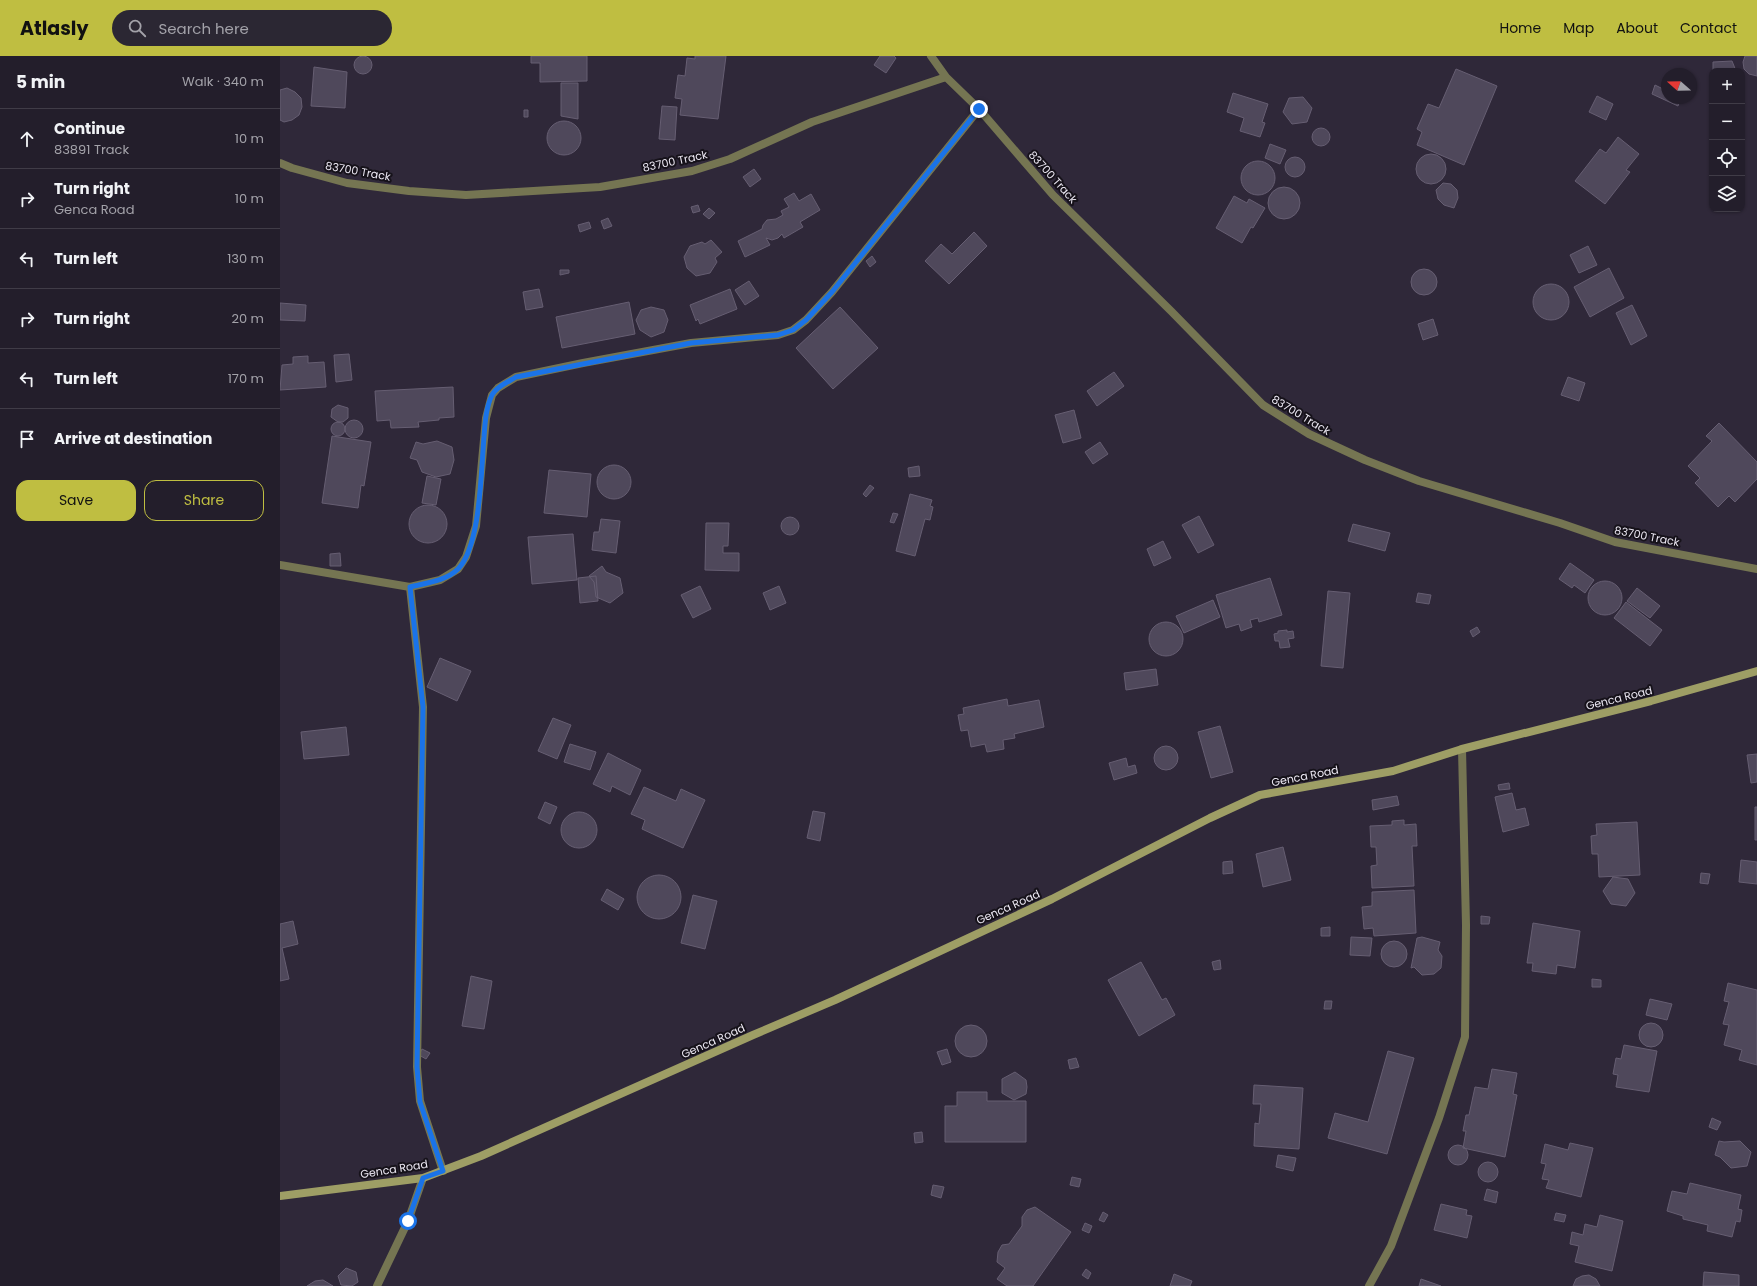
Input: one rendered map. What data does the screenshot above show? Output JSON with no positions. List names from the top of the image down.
{
  "streets": {
    "street": ["83700 Track", "Genca Road"]
  },
  "north": "left",
  "page": {
    "header": "Atlasly",
    "search": "Search here",
    "nav": [
      "Home",
      "Map",
      "About",
      "Contact"
    ],
    "heading": ["5 min", "Walk · 340 m"],
    "map_buttons": ["+", "−"],
    "list": [
      ["Continue", "83891 Track", "10 m"],
      ["Turn right", "Genca Road", "10 m"],
      ["Turn left", "130 m"],
      ["Turn right", "20 m"],
      ["Turn left", "170 m"],
      "Arrive at destination"
    ],
    "buttons": ["Save", "Share"]
  }
}
